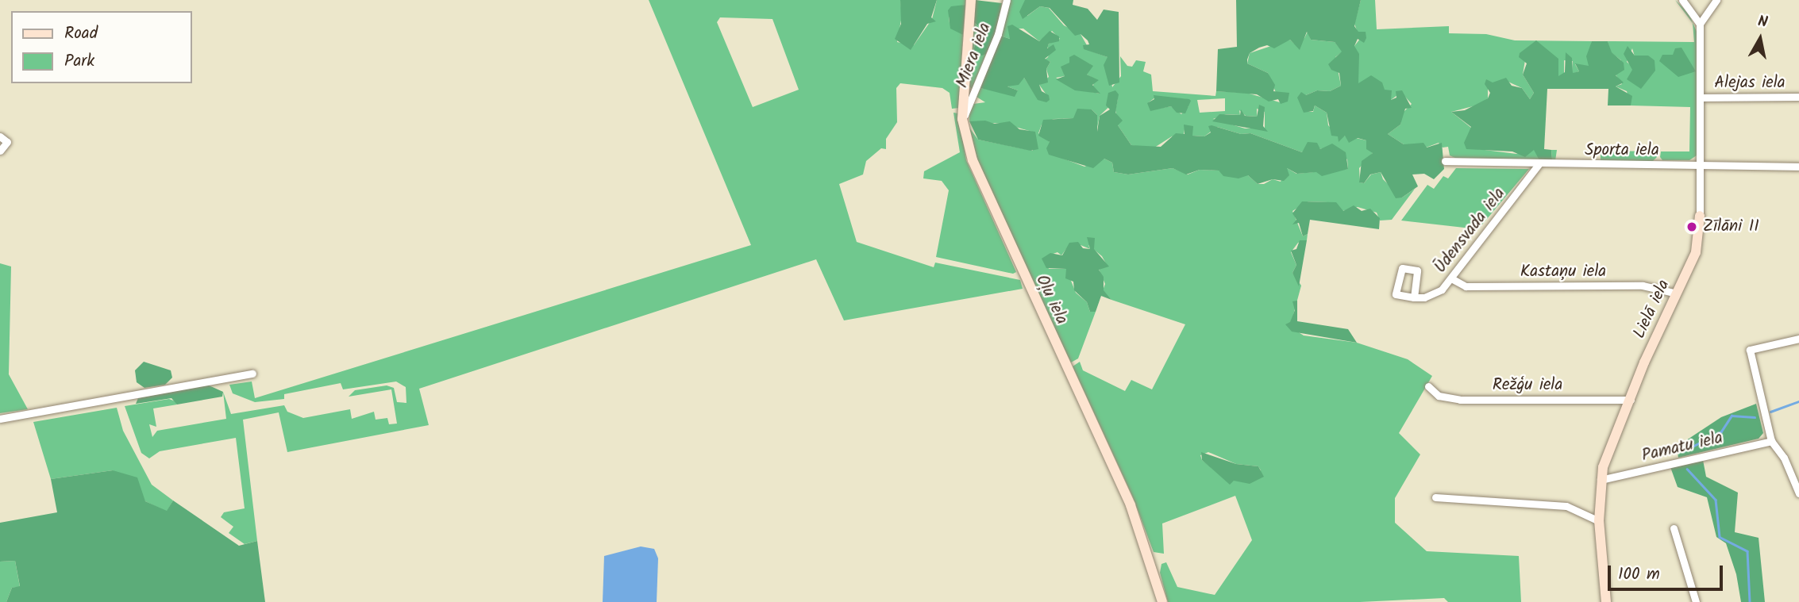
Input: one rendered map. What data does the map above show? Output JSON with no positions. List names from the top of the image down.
{
  "streets": {
    "street": [
      "Miera iela",
      "Alejas iela",
      "Sporta iela",
      "Ūdensvada iela",
      "Kastaņu iela",
      "Oļu iela",
      "Lielā iela",
      "Režģu iela",
      "Pamatu iela"
    ]
  },
  "crossings": [
    ["Miera iela", "Oļu iela"],
    ["Alejas iela", "Lielā iela"],
    ["Sporta iela", "Ūdensvada iela"],
    ["Sporta iela", "Lielā iela"],
    ["Ūdensvada iela", "Kastaņu iela"],
    ["Kastaņu iela", "Lielā iela"],
    ["Lielā iela", "Režģu iela"],
    ["Lielā iela", "Pamatu iela"]
  ],
  "places": ["Zīlāni II"],
  "legend": ["Road", "Park"],
  "scale_bar": "100 m",
  "north": "top"
}
